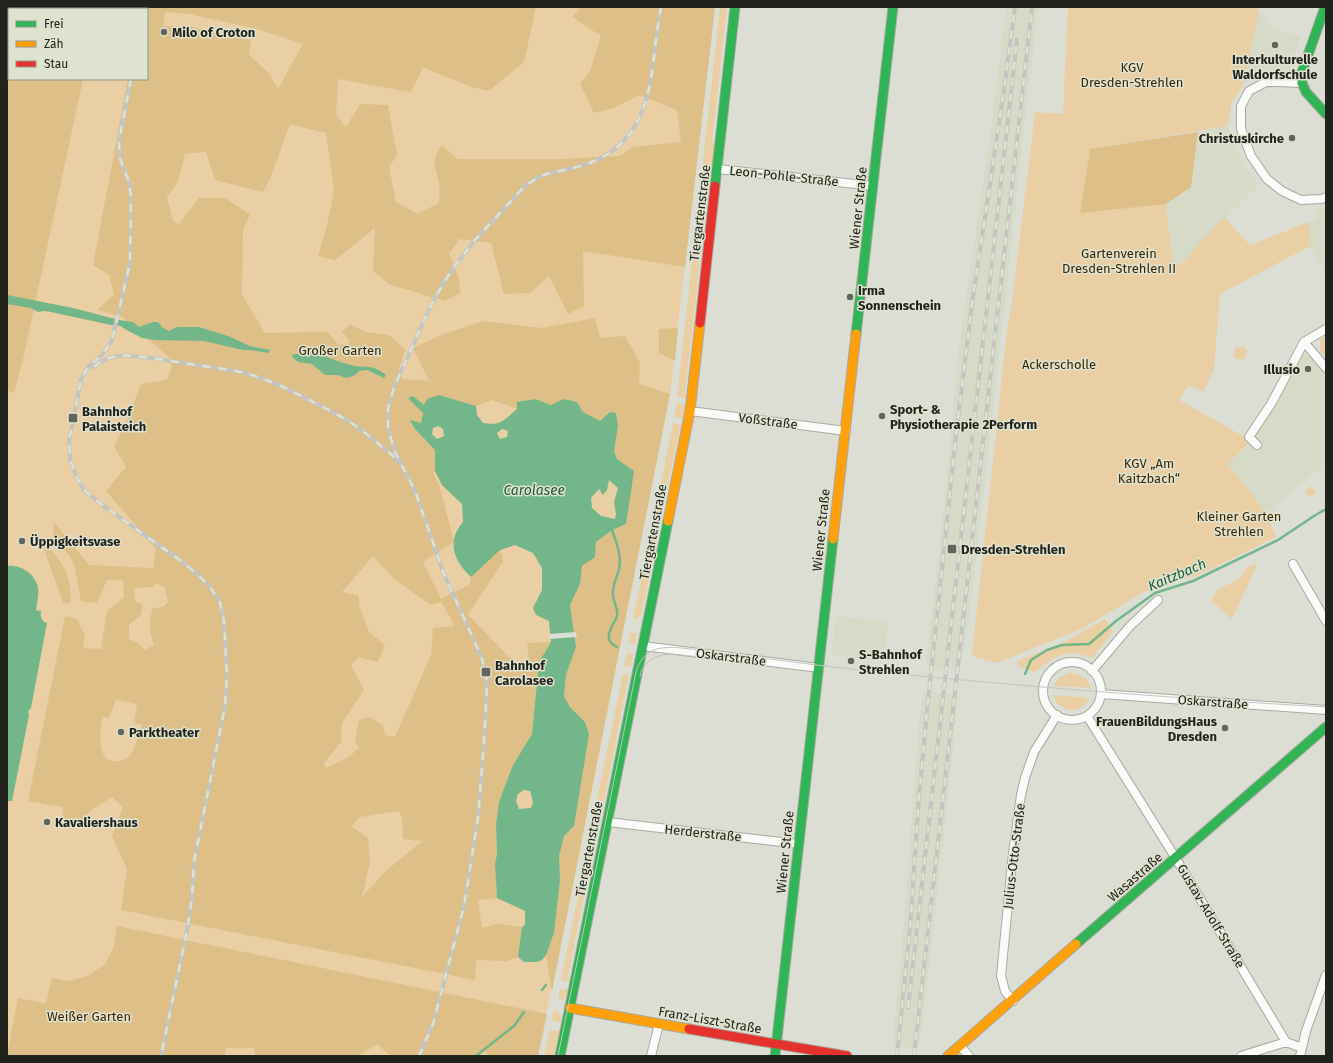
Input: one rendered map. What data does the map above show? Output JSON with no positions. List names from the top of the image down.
{
  "streets": {
    "street": [
      "Leon-Pohle-Straße",
      "Wiener Straße",
      "Tiergartenstraße",
      "Voßstraße",
      "Oskarstraße",
      "Herderstraße",
      "Julius-Otto-Straße",
      "Wasastraße",
      "Gustav-Adolf-Straße",
      "Franz-Liszt-Straße"
    ]
  },
  "crossings": [
    ["Leon-Pohle-Straße", "Wiener Straße"],
    ["Leon-Pohle-Straße", "Tiergartenstraße"],
    ["Wiener Straße", "Voßstraße"],
    ["Wiener Straße", "Oskarstraße"],
    ["Wiener Straße", "Herderstraße"],
    ["Wiener Straße", "Franz-Liszt-Straße"],
    ["Tiergartenstraße", "Voßstraße"],
    ["Tiergartenstraße", "Oskarstraße"],
    ["Tiergartenstraße", "Herderstraße"],
    ["Tiergartenstraße", "Franz-Liszt-Straße"],
    ["Oskarstraße", "Julius-Otto-Straße"],
    ["Oskarstraße", "Gustav-Adolf-Straße"],
    ["Julius-Otto-Straße", "Wasastraße"],
    ["Julius-Otto-Straße", "Gustav-Adolf-Straße"],
    ["Wasastraße", "Gustav-Adolf-Straße"]
  ],
  "water": ["Carolasee", "Kaitzbach"],
  "parks": [
    "KGV Dresden-Strehlen",
    "Gartenverein Dresden-Strehlen II",
    "Großer Garten",
    "Ackerscholle",
    "KGV „Am Kaitzbach“",
    "Kleiner Garten Strehlen",
    "Weißer Garten"
  ],
  "places": {
    "other": [
      "Milo of Croton",
      "Interkulturelle Waldorfschule",
      "Christuskirche",
      "Irma Sonnenschein",
      "Illusio",
      "Sport- & Physiotherapie 2Perform",
      "Üppigkeitsvase",
      "S-Bahnhof Strehlen",
      "FrauenBildungsHaus Dresden",
      "Parktheater",
      "Kavaliershaus"
    ],
    "transit": ["Bahnhof Palaisteich", "Dresden-Strehlen", "Bahnhof Carolasee"]
  },
  "legend": ["Frei", "Zäh", "Stau"]
}
